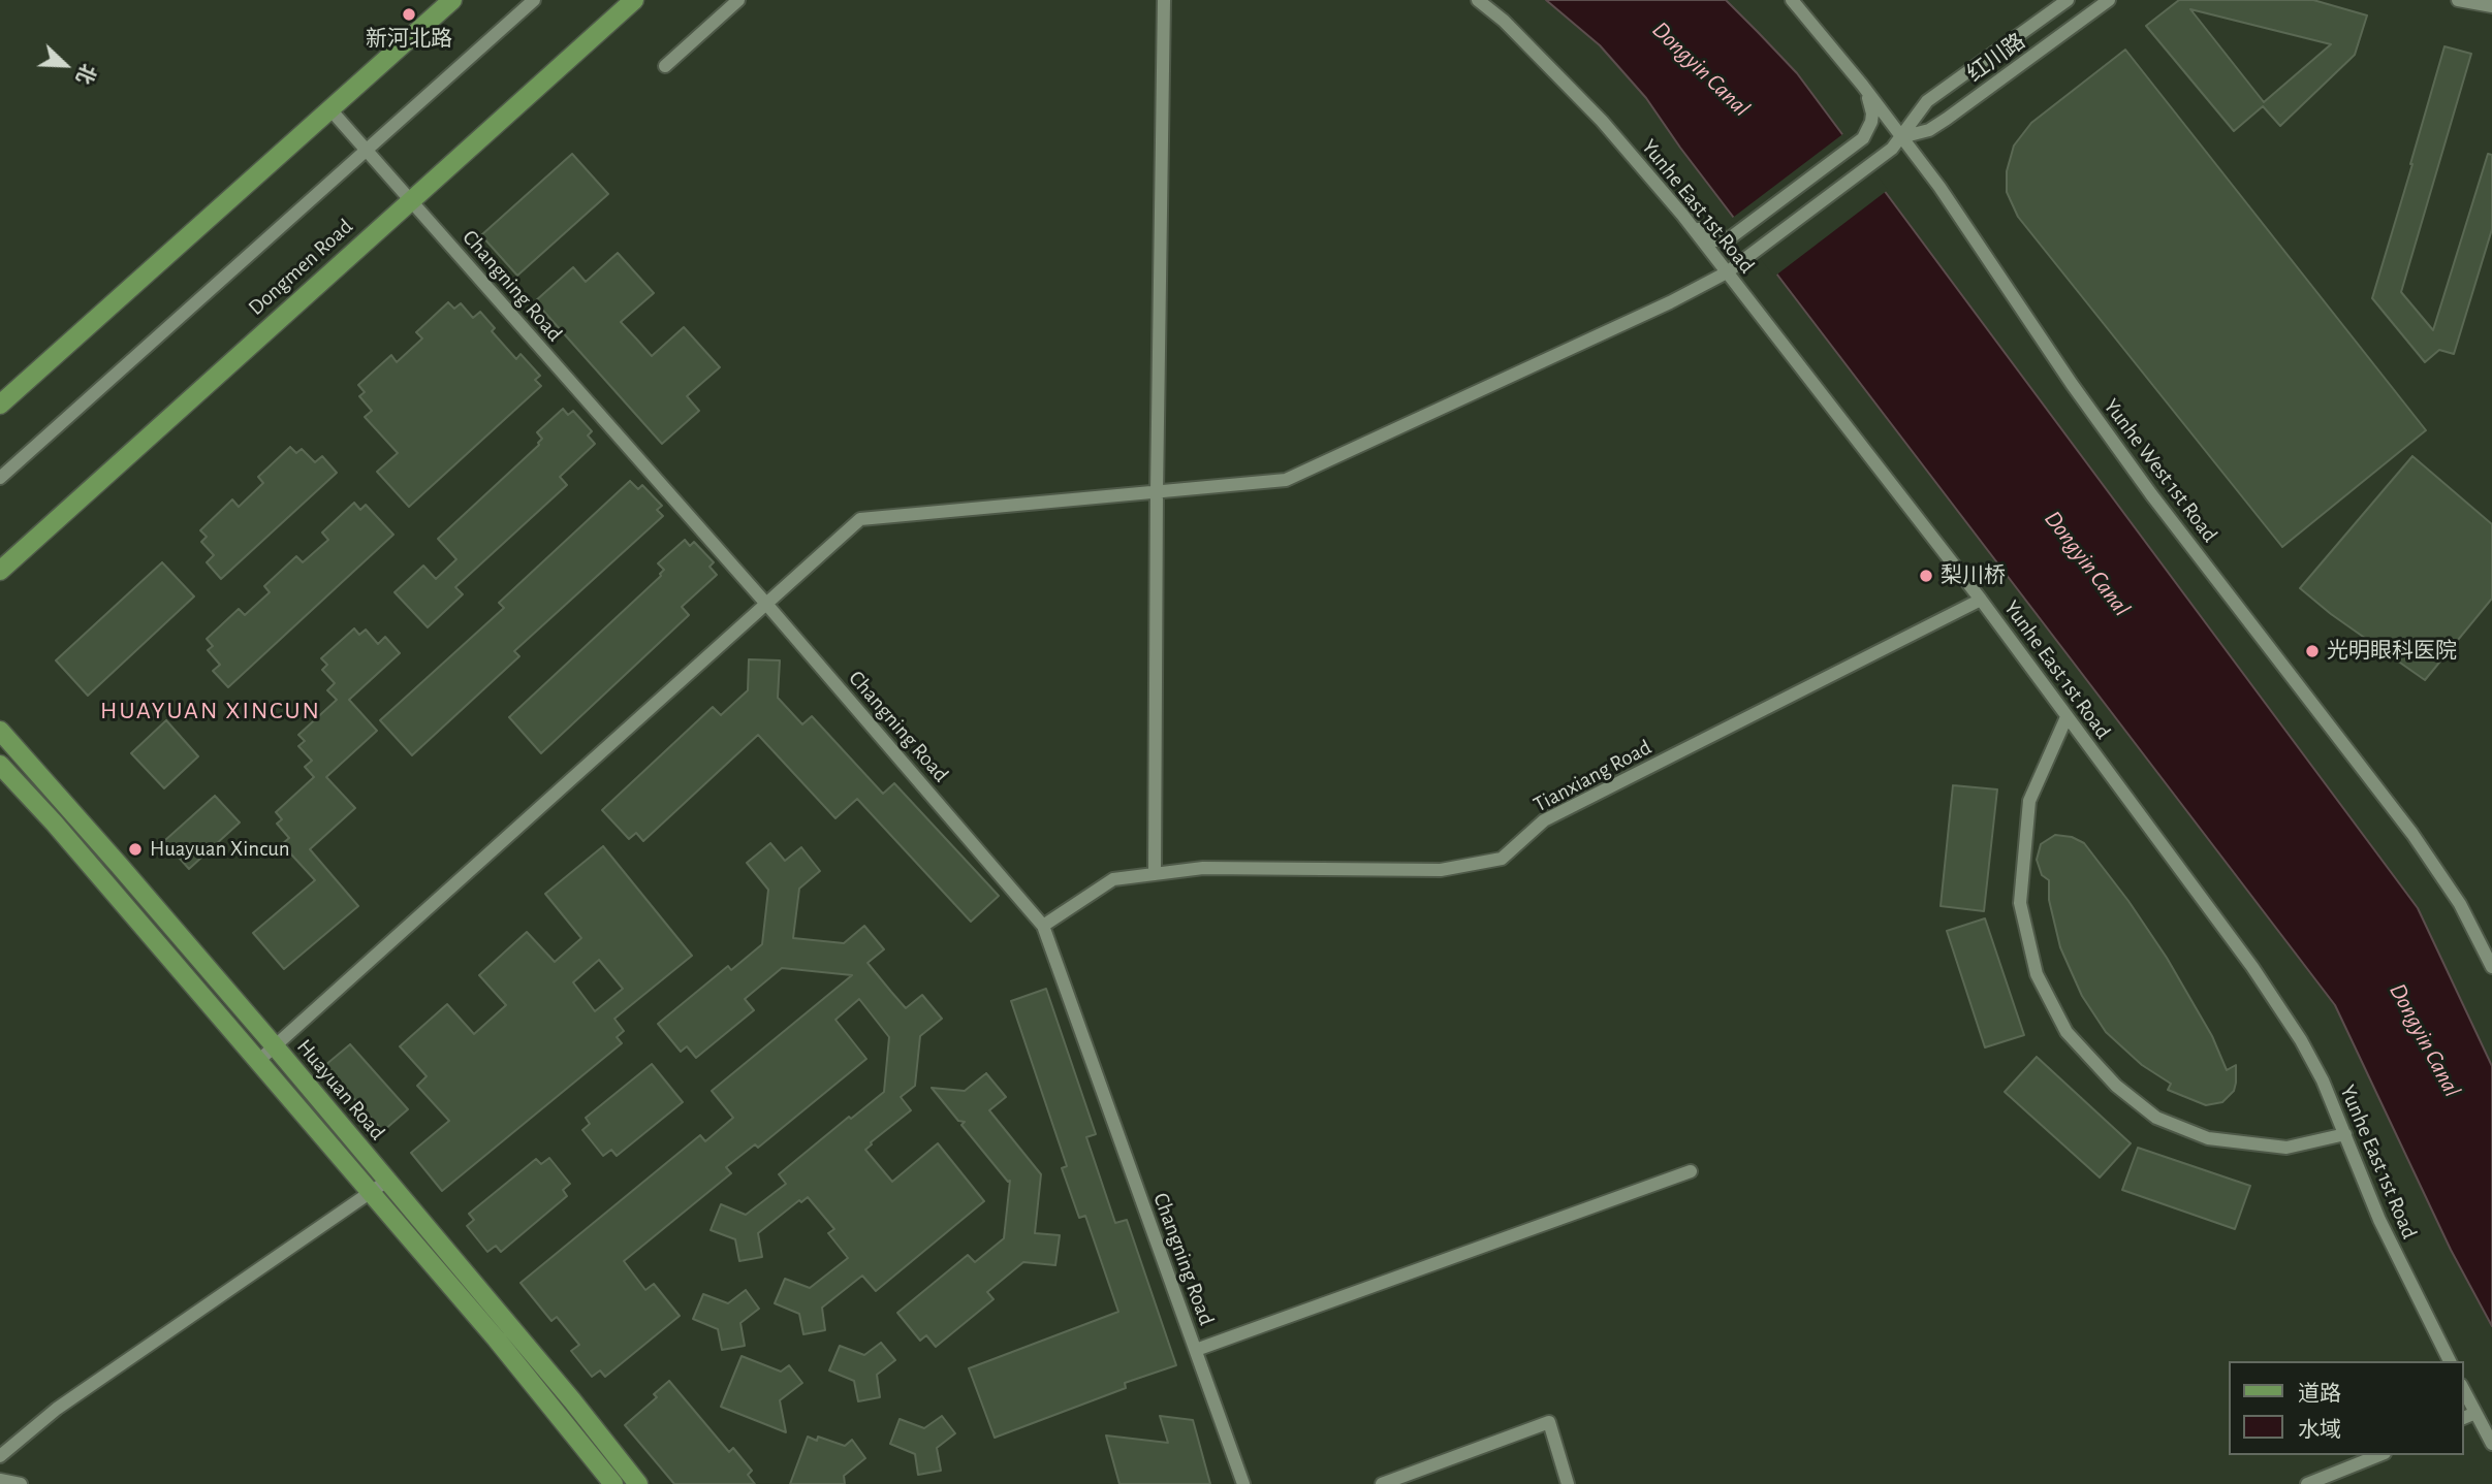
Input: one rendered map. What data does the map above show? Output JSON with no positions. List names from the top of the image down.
{
  "streets": {
    "main road": ["Dongmen Road", "Huayuan Road"],
    "street": [
      "红川路",
      "Yunhe East 1st Road",
      "Changning Road",
      "Yunhe West 1st Road",
      "Tianxiang Road"
    ]
  },
  "crossings": [
    ["红川路", "Yunhe East 1st Road"],
    ["红川路", "Changning Road"],
    ["红川路", "Yunhe West 1st Road"],
    ["红川路", "Huayuan Road"],
    ["Yunhe East 1st Road", "Tianxiang Road"],
    ["Dongmen Road", "Changning Road"],
    ["Changning Road", "Tianxiang Road"]
  ],
  "districts": ["HUAYUAN XINCUN"],
  "water": ["Dongyin Canal"],
  "places": [
    "新河北路",
    "梨川桥",
    "光明眼科医院",
    "Huayuan Xincun"
  ],
  "legend": ["道路", "水域"],
  "north": "bottom right"
}
